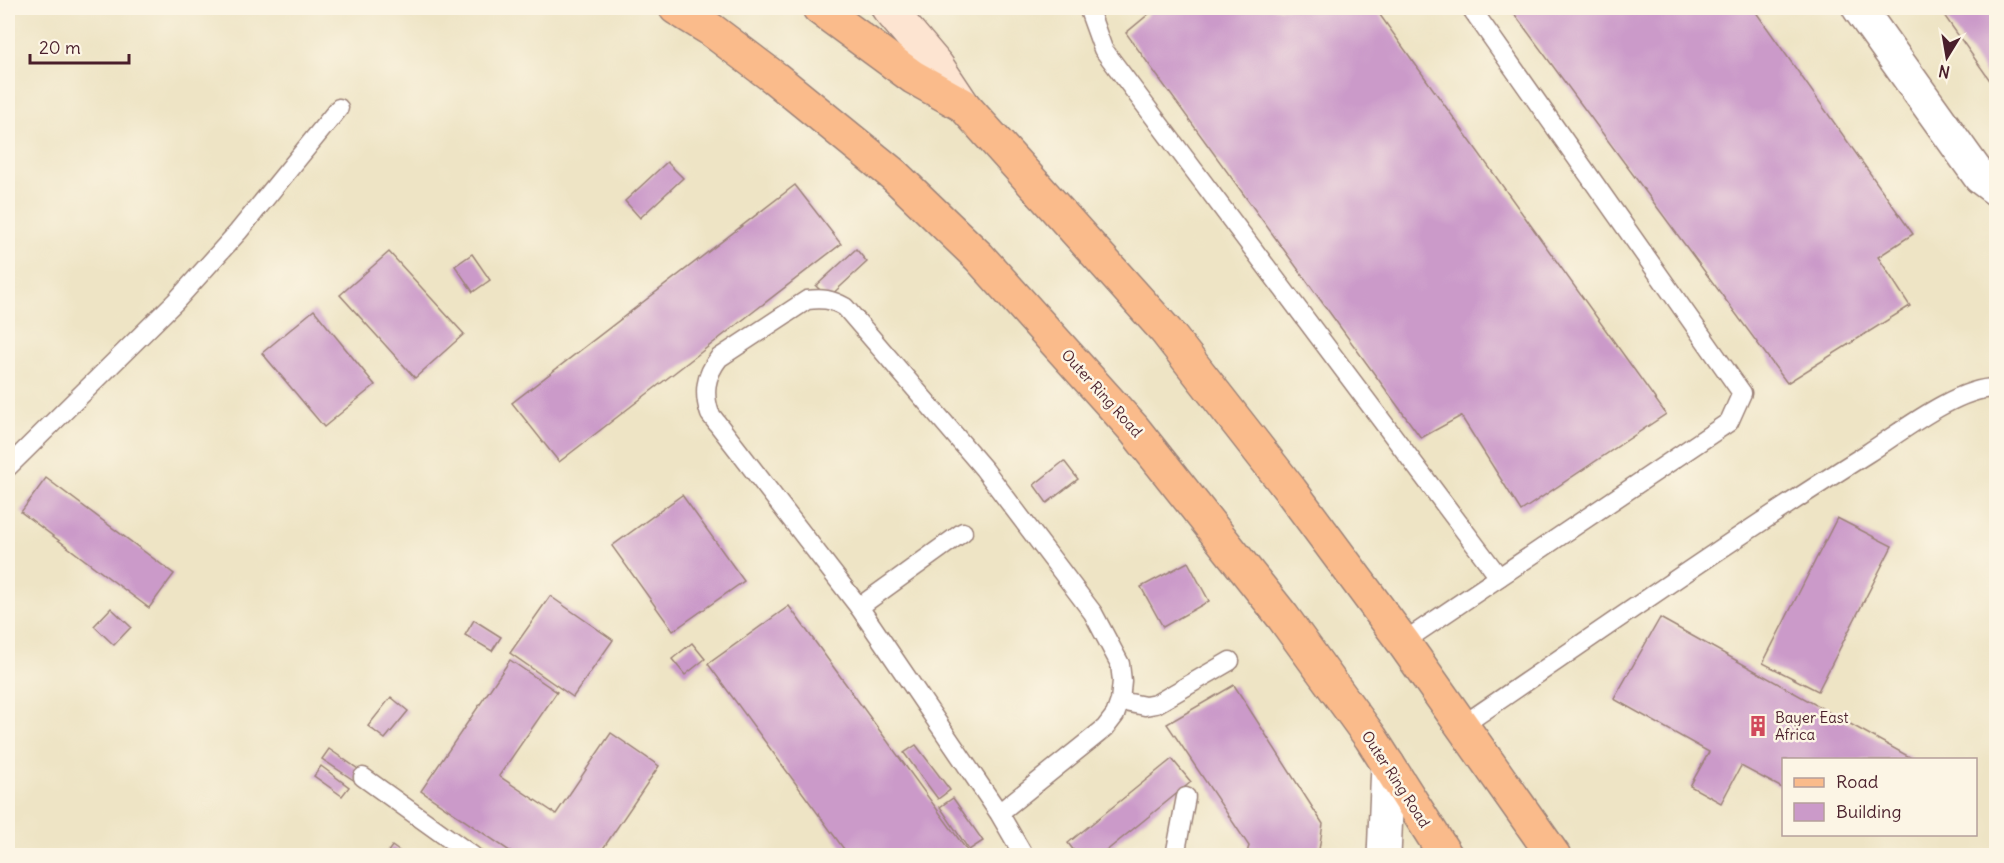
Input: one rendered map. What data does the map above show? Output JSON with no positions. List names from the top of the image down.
{
  "streets": {
    "main road": ["Outer Ring Road"]
  },
  "places": {
    "building": ["Bayer East Africa"]
  },
  "legend": ["Road", "Building"],
  "scale_bar": "20 m",
  "north": "bottom"
}
